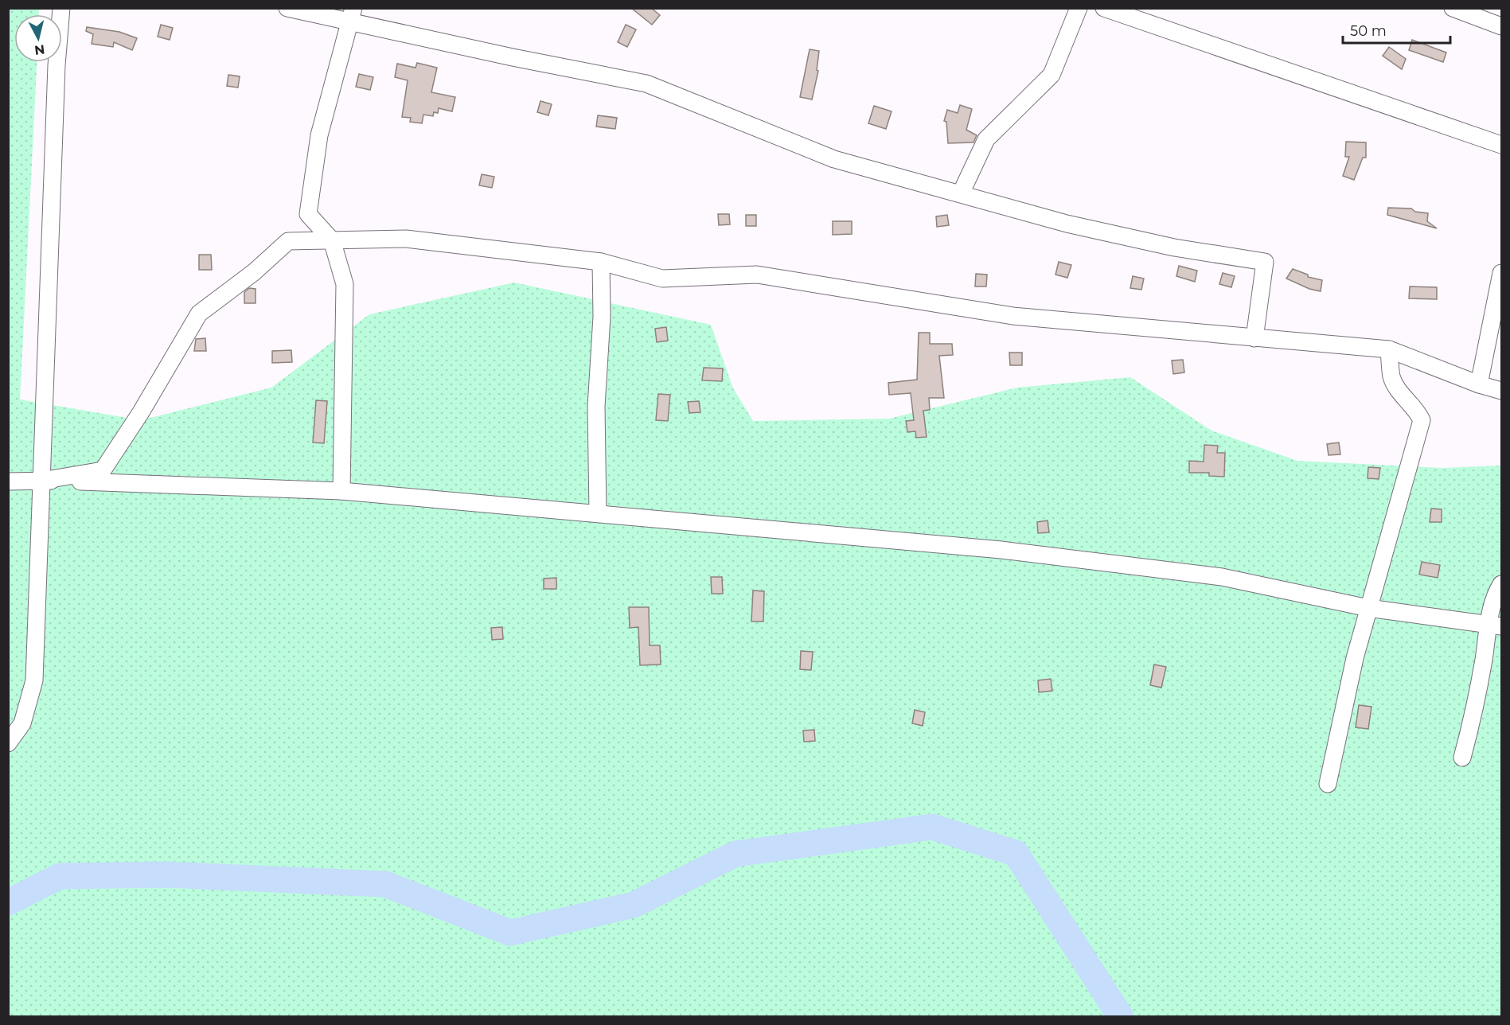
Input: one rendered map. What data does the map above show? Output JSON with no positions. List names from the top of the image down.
{
  "scale_bar": "50 m",
  "north": "bottom"
}
